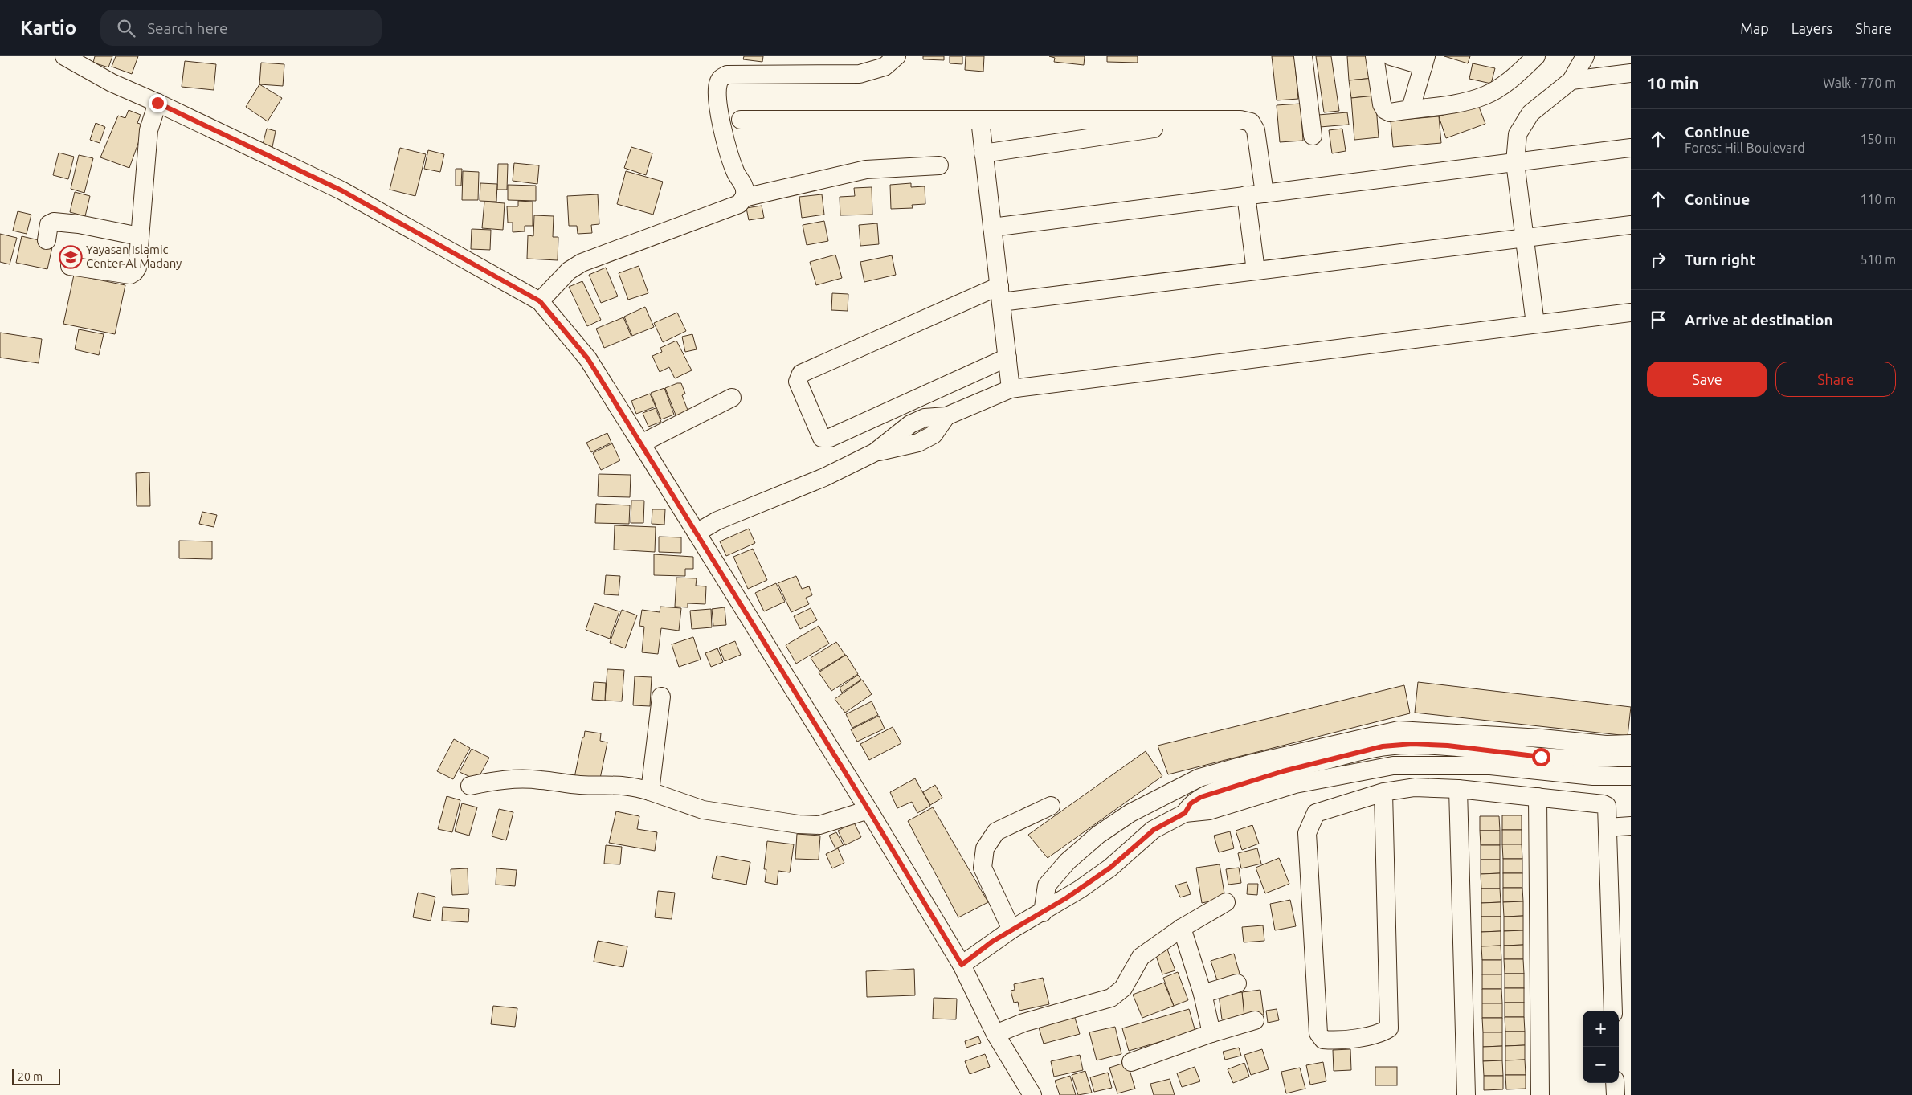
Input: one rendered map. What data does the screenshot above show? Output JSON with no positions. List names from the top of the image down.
{
  "places": {
    "school or university": ["Yayasan Islamic Center Al Madany"]
  },
  "scale_bar": "20 m",
  "page": {
    "header": "Kartio",
    "search": "Search here",
    "nav": ["Map", "Layers", "Share"],
    "heading": ["10 min", "Walk · 770 m"],
    "list": [
      ["Continue", "Forest Hill Boulevard", "150 m"],
      ["Continue", "110 m"],
      ["Turn right", "510 m"],
      "Arrive at destination"
    ],
    "buttons": ["Save", "Share"],
    "map_buttons": ["+", "−"],
    "scale": "20 m"
  }
}
